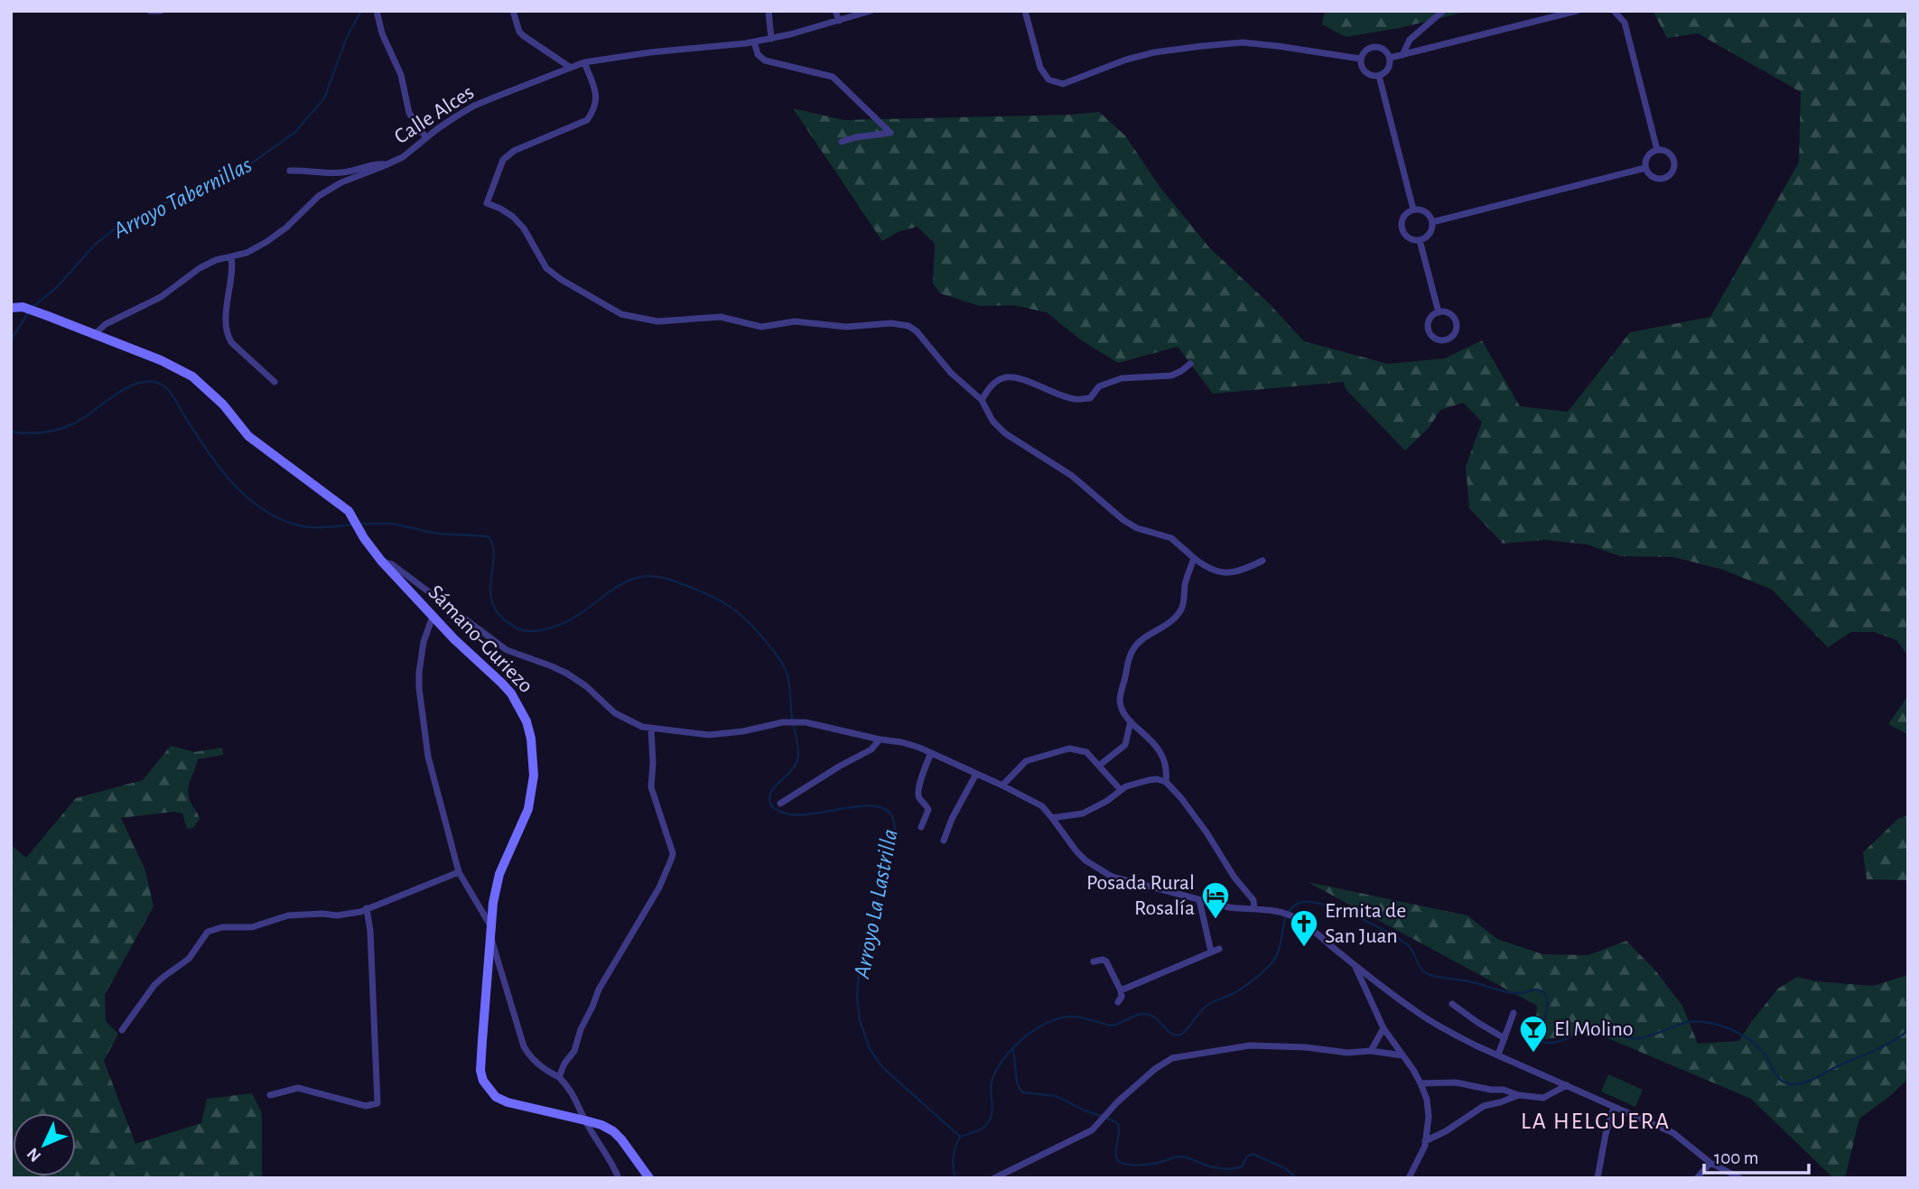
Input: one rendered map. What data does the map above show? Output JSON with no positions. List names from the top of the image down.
{
  "streets": {
    "street": ["Calle Alces", "Sámano-Guriezo"]
  },
  "crossings": [
    ["Calle Alces", "Sámano-Guriezo"]
  ],
  "districts": ["LA HELGUERA"],
  "water": ["Arroyo Tabernillas", "Arroyo La Lastrilla"],
  "places": {
    "hotel": ["Posada Rural Rosalía"],
    "church": ["Ermita de San Juan"],
    "bar": ["El Molino"]
  },
  "scale_bar": "100 m",
  "north": "bottom left"
}
